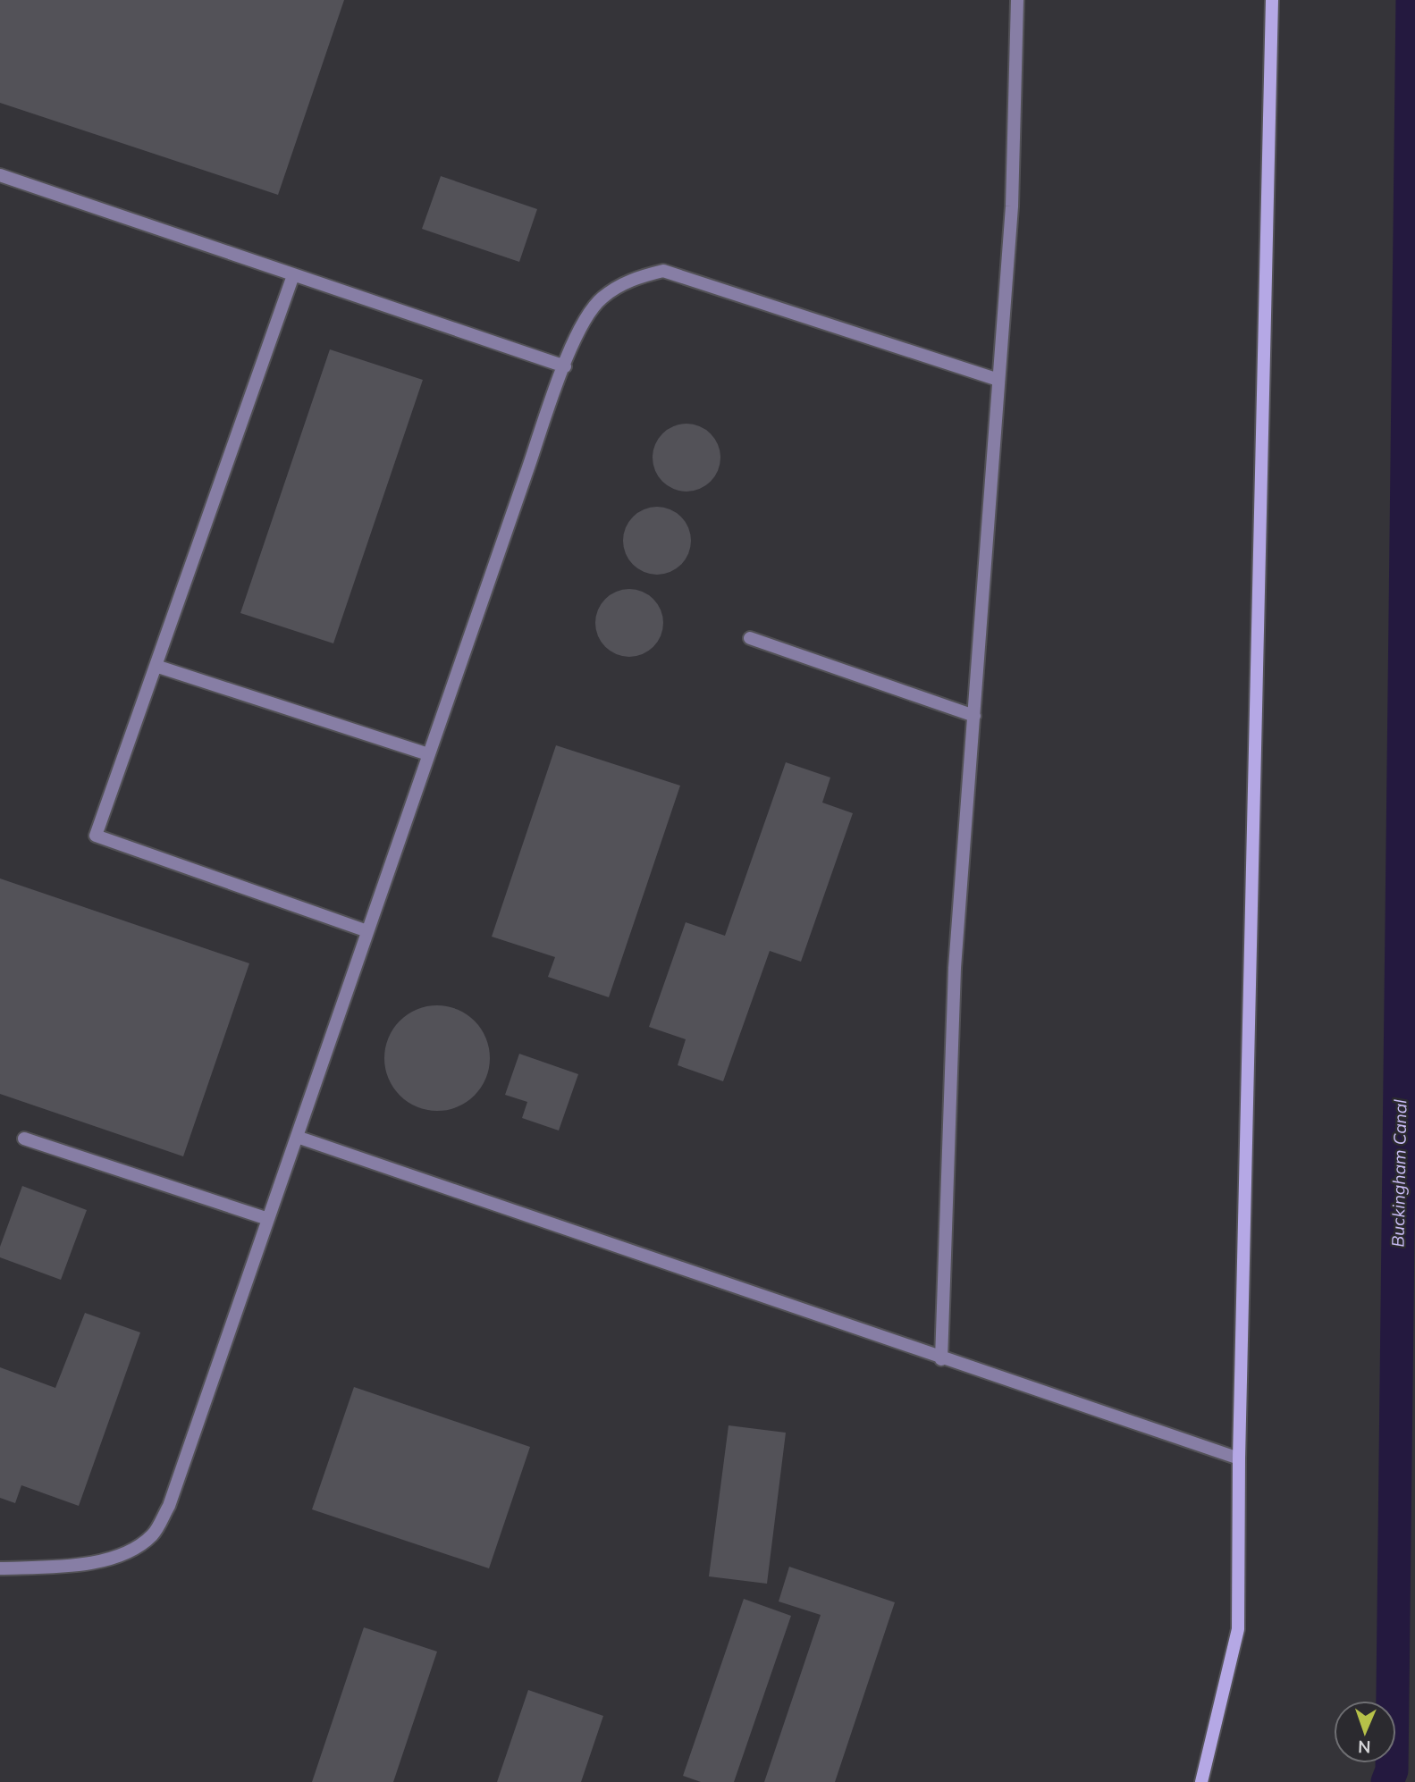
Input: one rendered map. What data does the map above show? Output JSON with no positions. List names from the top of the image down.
{
  "water": ["Buckingham Canal"],
  "north": "bottom"
}
